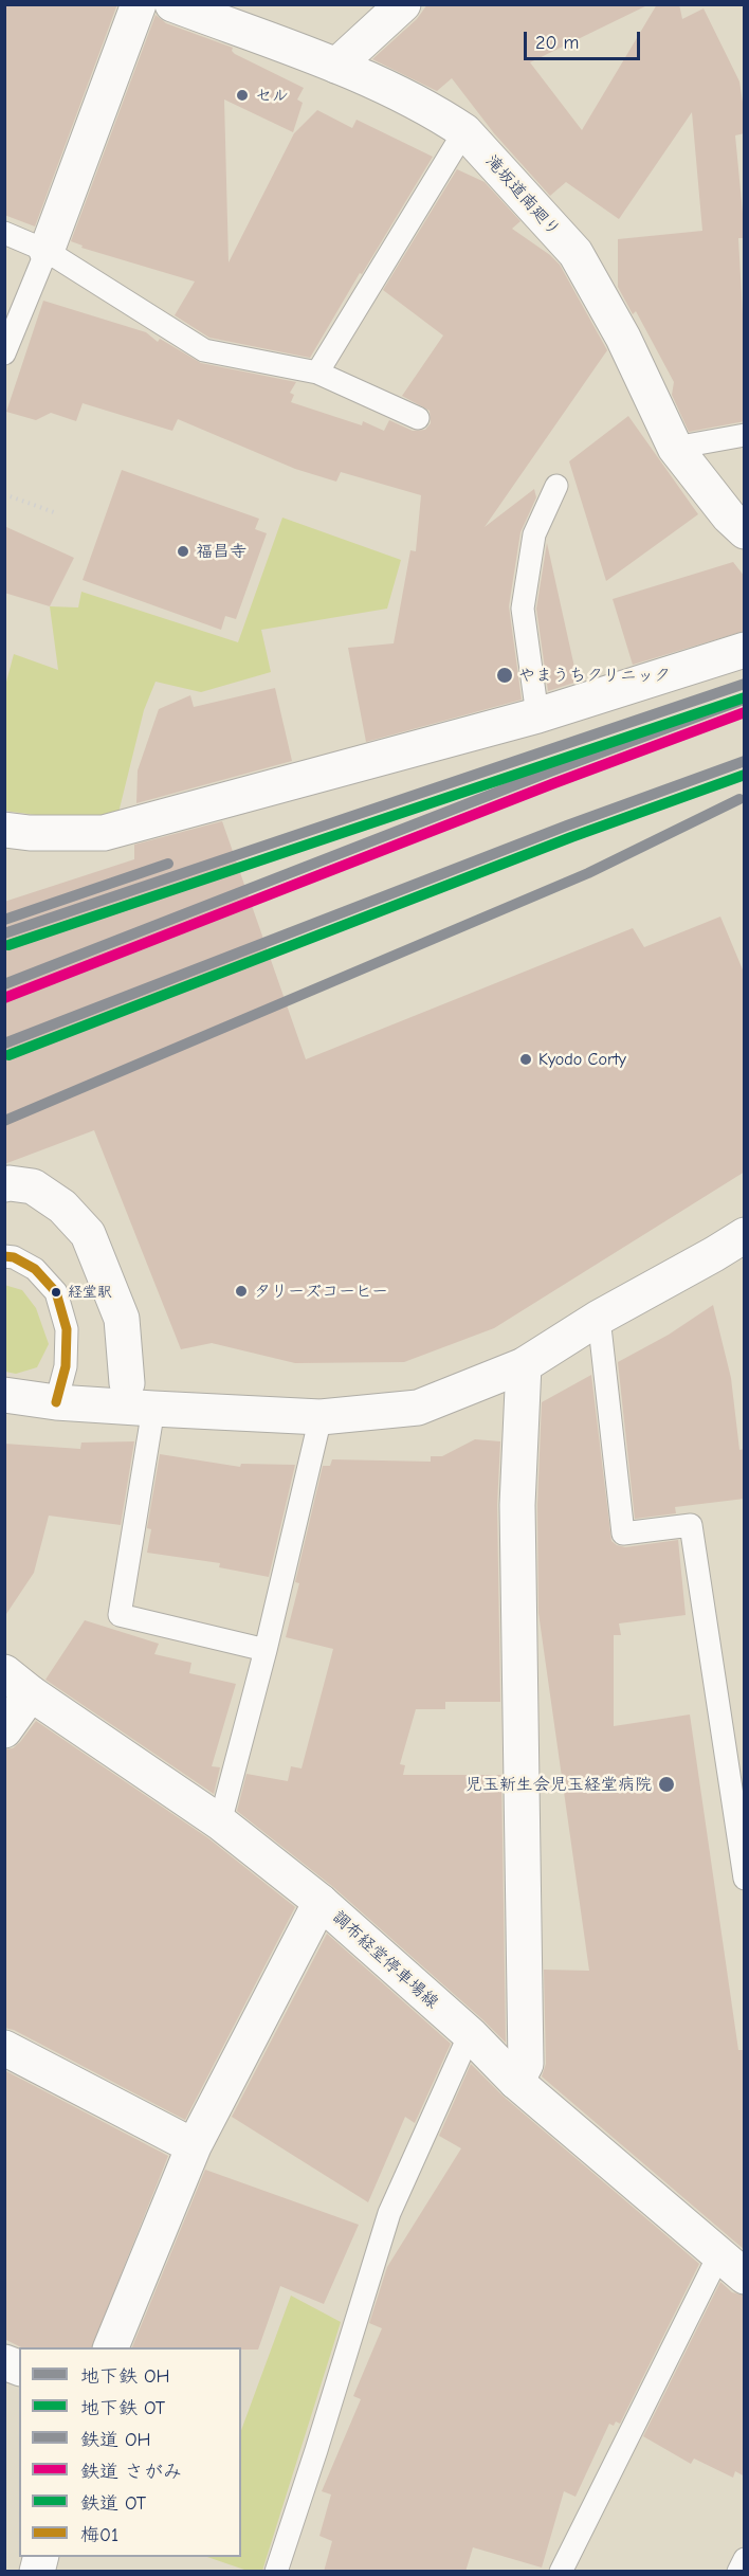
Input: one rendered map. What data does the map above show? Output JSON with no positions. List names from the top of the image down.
{
  "streets": {
    "street": ["滝坂道南廻り", "調布経堂停車場線"]
  },
  "places": [
    "セル",
    "福昌寺",
    "やまうちクリニック",
    "Kyodo Corty",
    "タリーズコーヒー",
    "経堂駅",
    "児玉新生会児玉経堂病院"
  ],
  "lines": [
    "metro line OH",
    "metro line OT",
    "rail line OH",
    "rail line さがみ",
    "rail line OT",
    "transit line 梅01"
  ],
  "legend": [
    "地下鉄 OH",
    "地下鉄 OT",
    "鉄道 OH",
    "鉄道 さがみ",
    "鉄道 OT",
    "梅01"
  ],
  "scale_bar": "20 m"
}
